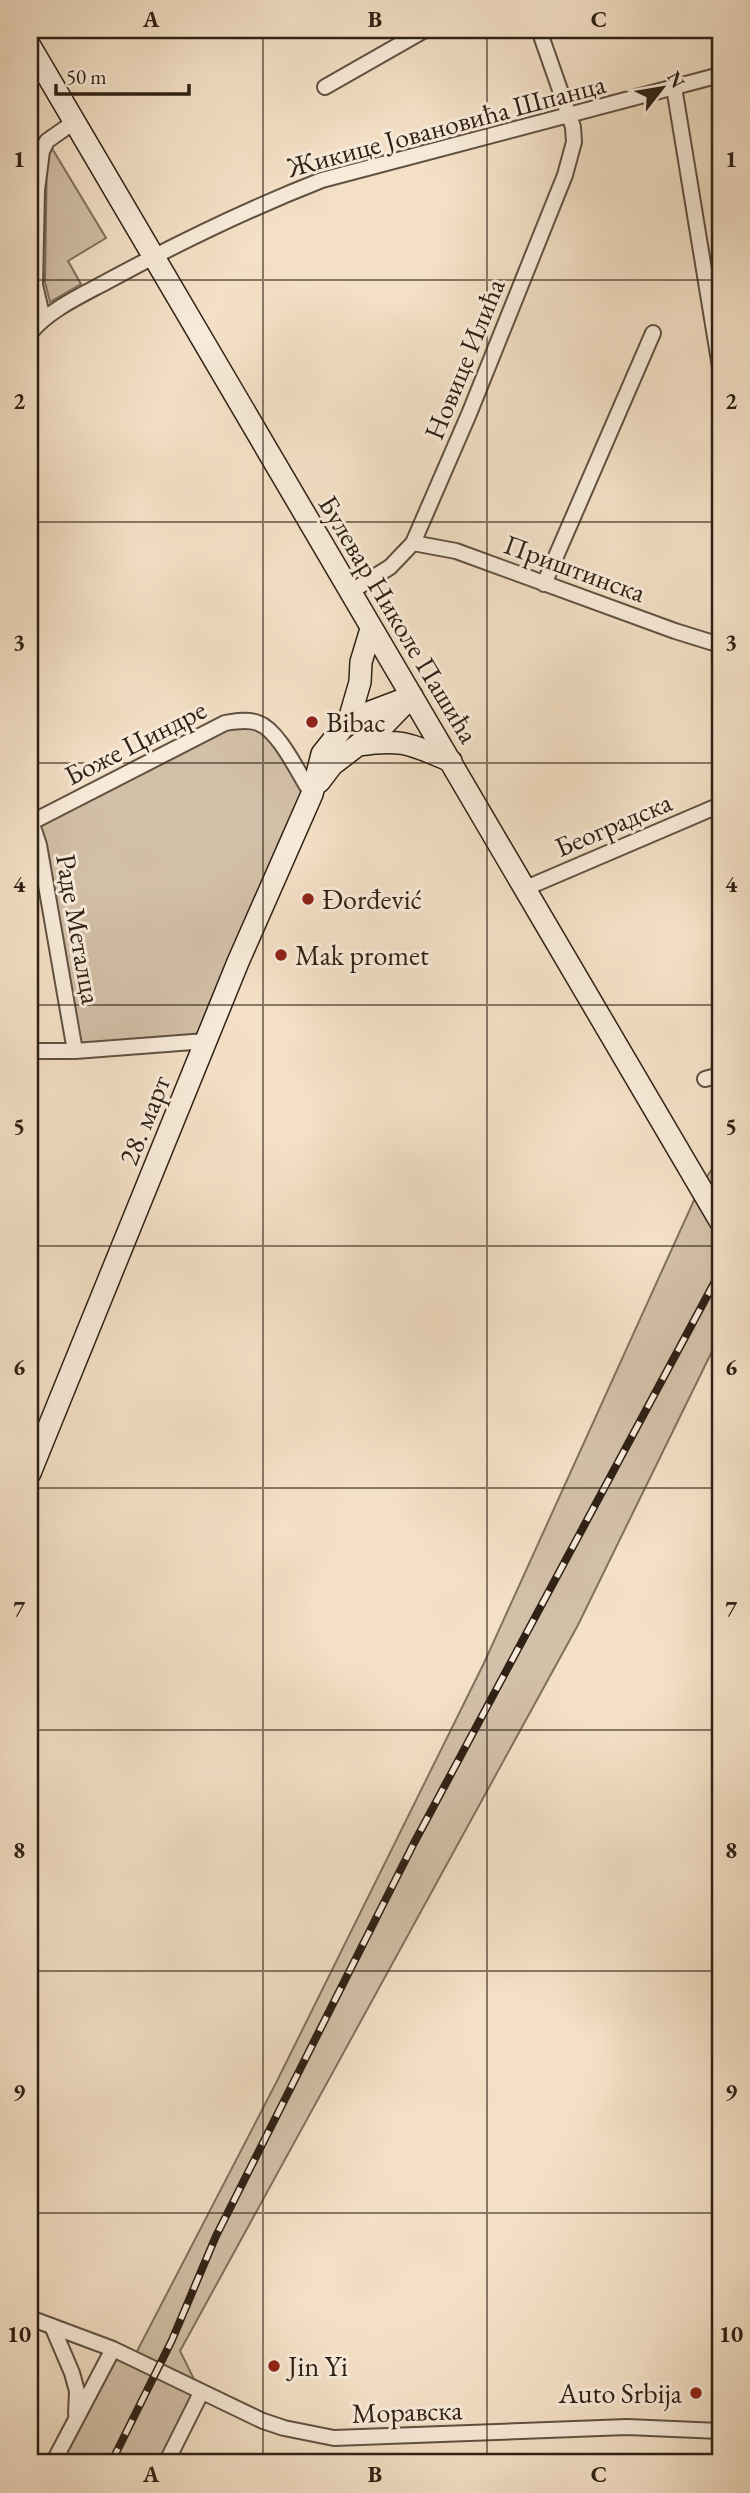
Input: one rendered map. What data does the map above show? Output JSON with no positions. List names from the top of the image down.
{
  "streets": {
    "main road": ["Булевар Николе Пашића", "28. март"],
    "street": [
      "Жикице Јовановића Шпанца",
      "Новице Илића",
      "Приштинска",
      "Боже Циндре",
      "Београдска",
      "Раде Металца",
      "Моравска"
    ]
  },
  "crossings": [
    ["Жикице Јовановића Шпанца", "Новице Илића"],
    ["Жикице Јовановића Шпанца", "Булевар Николе Пашића"],
    ["Новице Илића", "Приштинска"],
    ["Новице Илића", "Булевар Николе Пашића"],
    ["Булевар Николе Пашића", "Београдска"],
    ["Булевар Николе Пашића", "28. март"],
    ["Боже Циндре", "Раде Металца"],
    ["Боже Циндре", "28. март"]
  ],
  "places": [
    "Bibac",
    "Đorđević",
    "Mak promet",
    "Jin Yi",
    "Auto Srbija"
  ],
  "scale_bar": "50 m",
  "north": "top right",
  "grid": {
    "columns": ["A", "B", "C"],
    "rows": [
      "1",
      "2",
      "3",
      "4",
      "5",
      "6",
      "7",
      "8",
      "9",
      "10"
    ]
  }
}
